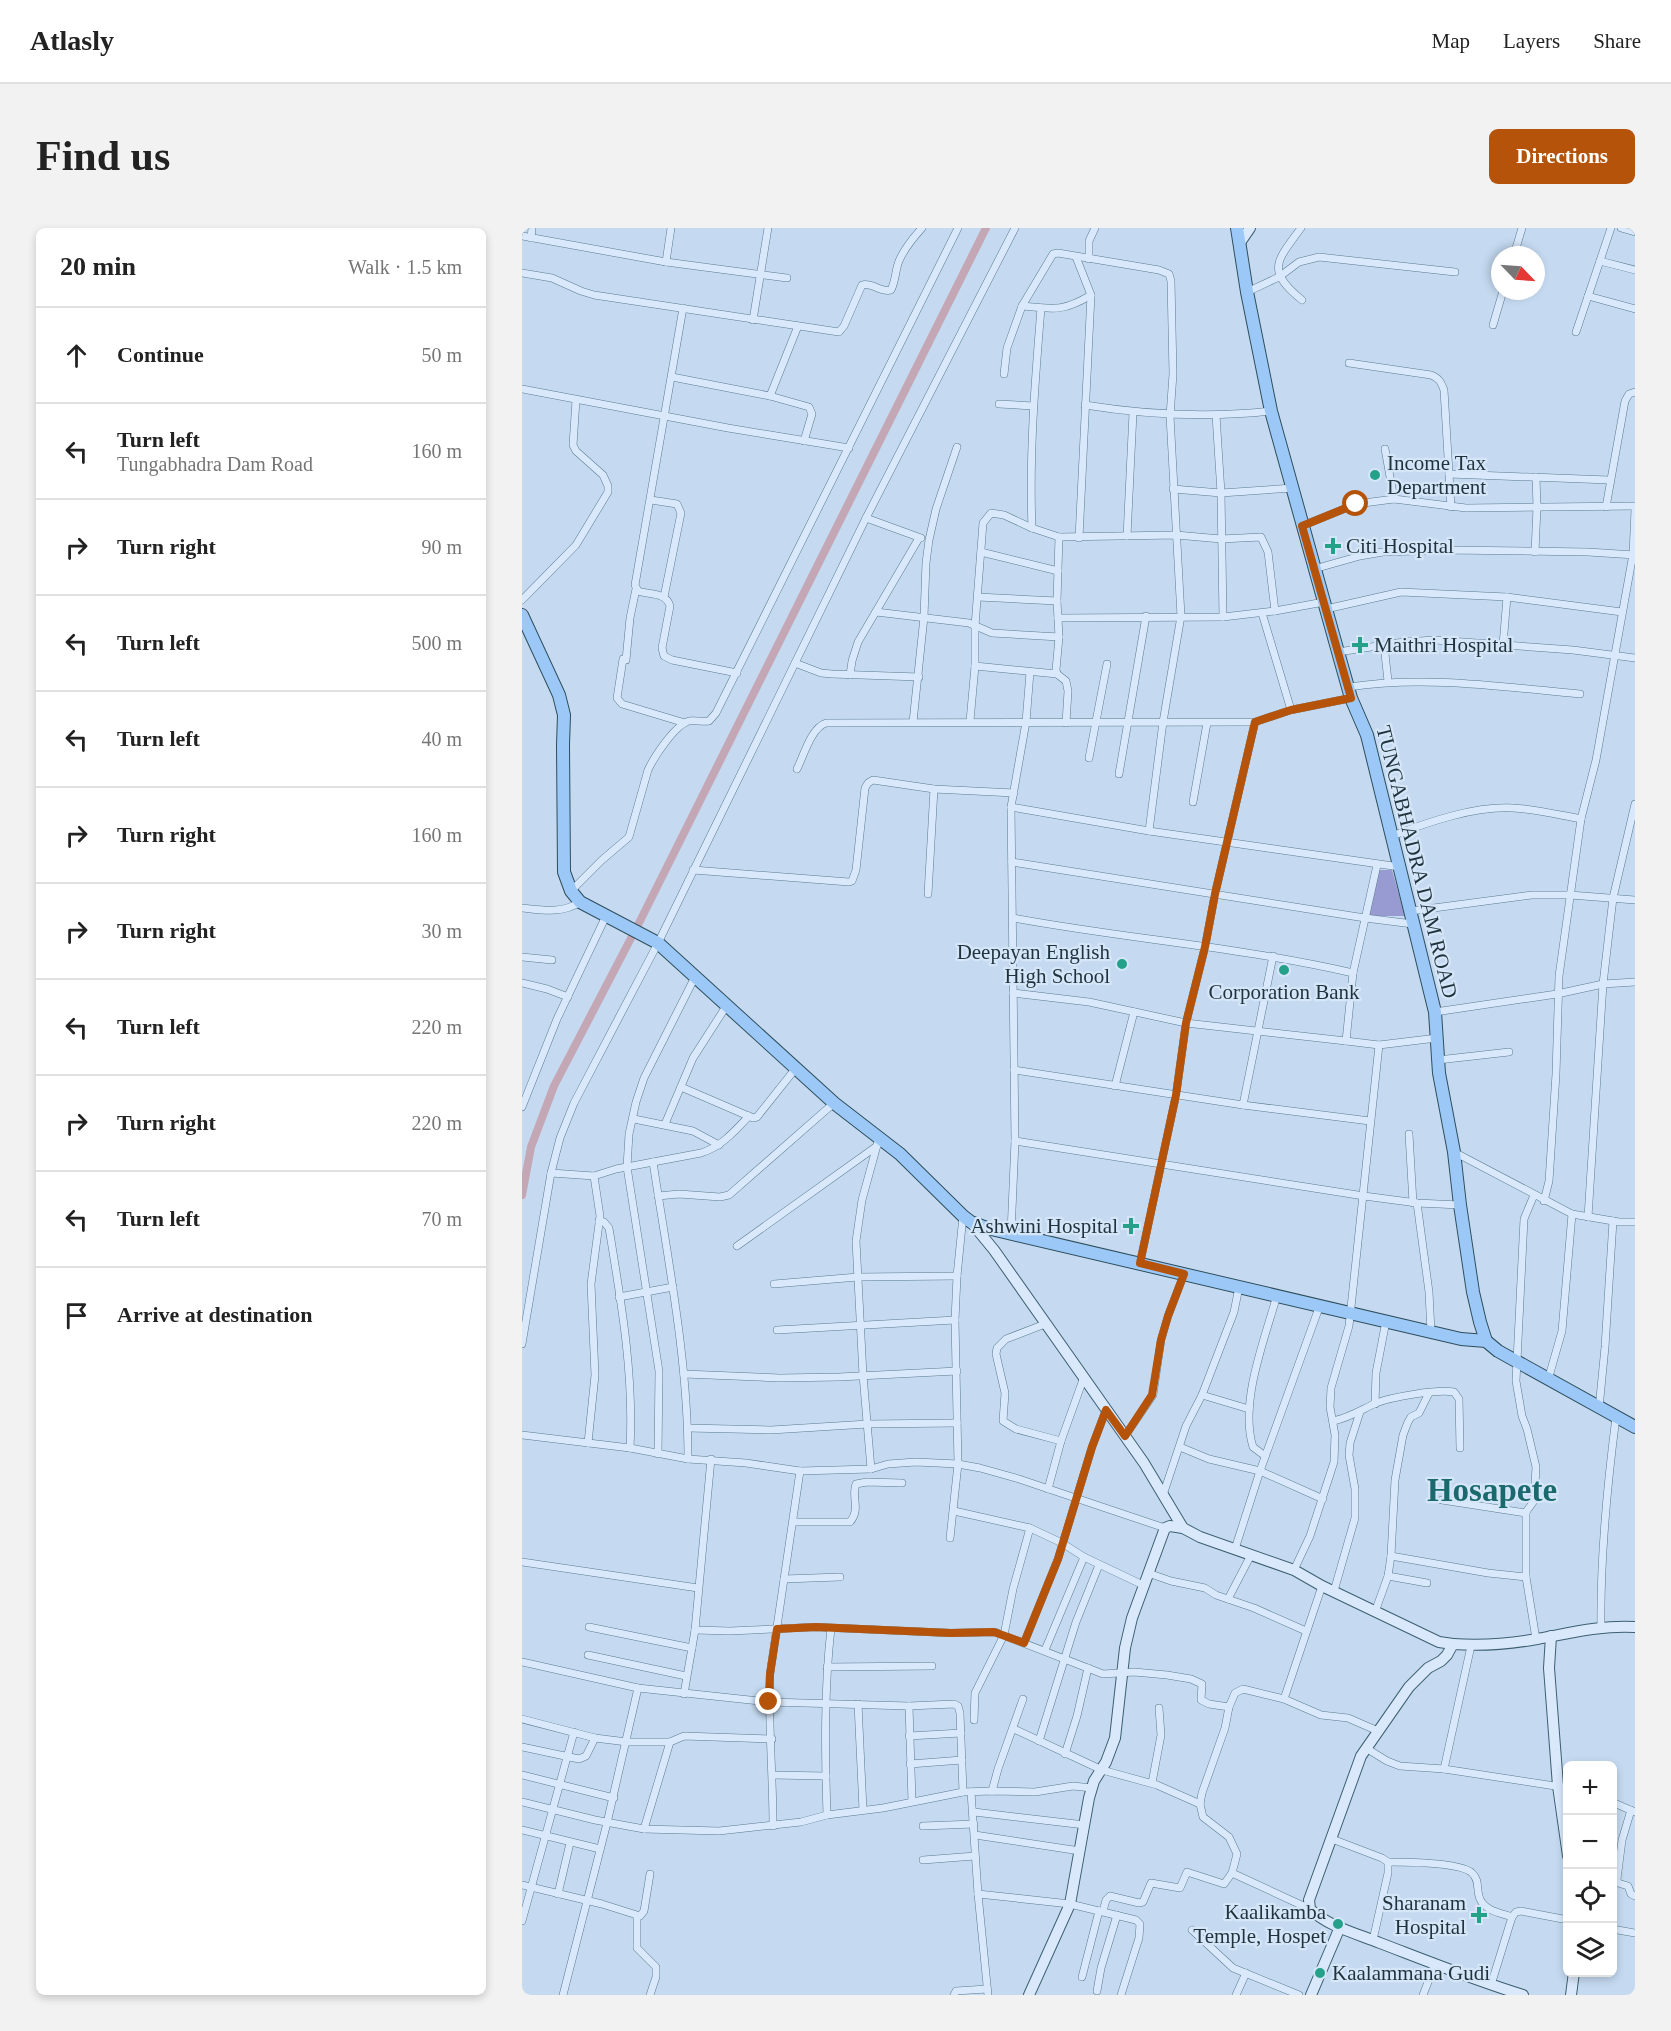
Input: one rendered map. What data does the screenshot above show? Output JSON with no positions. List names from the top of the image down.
{
  "streets": {
    "main road": ["TUNGABHADRA DAM ROAD"]
  },
  "districts": ["Hosapete"],
  "places": {
    "other": [
      "Income Tax Department",
      "Deepayan English High School",
      "Corporation Bank",
      "Kaalikamba Temple, Hospet",
      "Kaalammana Gudi"
    ],
    "health": [
      "Citi Hospital",
      "Maithri Hospital",
      "Ashwini Hospital",
      "Sharanam Hospital"
    ]
  },
  "north": "bottom right",
  "page": {
    "header": "Atlasly",
    "nav": ["Map", "Layers", "Share"],
    "buttons": "Directions",
    "title": "Find us",
    "heading": ["20 min", "Walk · 1.5 km"],
    "list": [
      ["Continue", "50 m"],
      ["Turn left", "Tungabhadra Dam Road", "160 m"],
      ["Turn right", "90 m"],
      ["Turn left", "500 m"],
      ["Turn left", "40 m"],
      ["Turn right", "160 m"],
      ["Turn right", "30 m"],
      ["Turn left", "220 m"],
      ["Turn right", "220 m"],
      ["Turn left", "70 m"],
      "Arrive at destination"
    ],
    "map_buttons": ["+", "−"]
  }
}
